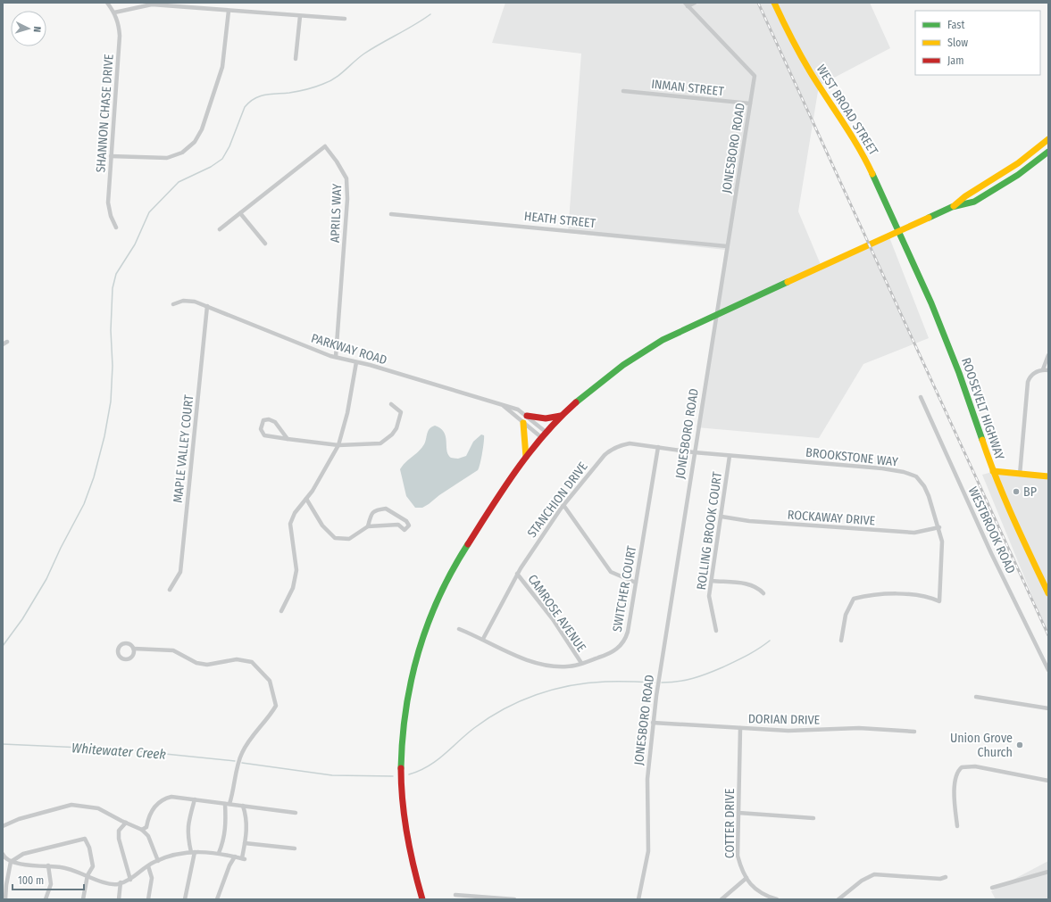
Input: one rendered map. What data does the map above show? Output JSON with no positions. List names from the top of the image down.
{
  "streets": {
    "main road": ["WEST BROAD STREET", "ROOSEVELT HIGHWAY"],
    "street": [
      "INMAN STREET",
      "SHANNON CHASE DRIVE",
      "JONESBORO ROAD",
      "APRILS WAY",
      "HEATH STREET",
      "PARKWAY ROAD",
      "MAPLE VALLEY COURT",
      "BROOKSTONE WAY",
      "STANCHION DRIVE",
      "ROCKAWAY DRIVE",
      "WESTBROOK ROAD",
      "ROLLING BROOK COURT",
      "SWITCHER COURT",
      "CAMROSE AVENUE",
      "DORIAN DRIVE",
      "COTTER DRIVE"
    ]
  },
  "crossings": [
    ["INMAN STREET", "JONESBORO ROAD"],
    ["WEST BROAD STREET", "ROOSEVELT HIGHWAY"],
    ["JONESBORO ROAD", "HEATH STREET"],
    ["JONESBORO ROAD", "BROOKSTONE WAY"],
    ["JONESBORO ROAD", "STANCHION DRIVE"],
    ["JONESBORO ROAD", "DORIAN DRIVE"],
    ["APRILS WAY", "PARKWAY ROAD"],
    ["PARKWAY ROAD", "MAPLE VALLEY COURT"],
    ["BROOKSTONE WAY", "STANCHION DRIVE"],
    ["BROOKSTONE WAY", "ROCKAWAY DRIVE"],
    ["BROOKSTONE WAY", "ROLLING BROOK COURT"],
    ["STANCHION DRIVE", "SWITCHER COURT"],
    ["STANCHION DRIVE", "CAMROSE AVENUE"],
    ["ROCKAWAY DRIVE", "ROLLING BROOK COURT"],
    ["SWITCHER COURT", "CAMROSE AVENUE"],
    ["DORIAN DRIVE", "COTTER DRIVE"]
  ],
  "water": ["Whitewater Creek"],
  "places": ["BP", "Union Grove Church"],
  "legend": ["Fast", "Slow", "Jam"],
  "scale_bar": "100 m",
  "north": "right"
}
